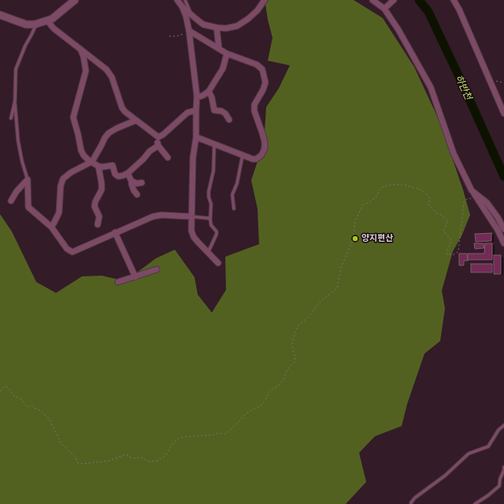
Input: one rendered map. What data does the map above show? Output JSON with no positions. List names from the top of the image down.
{
  "water": ["하반천"],
  "places": ["양지편산"]
}
